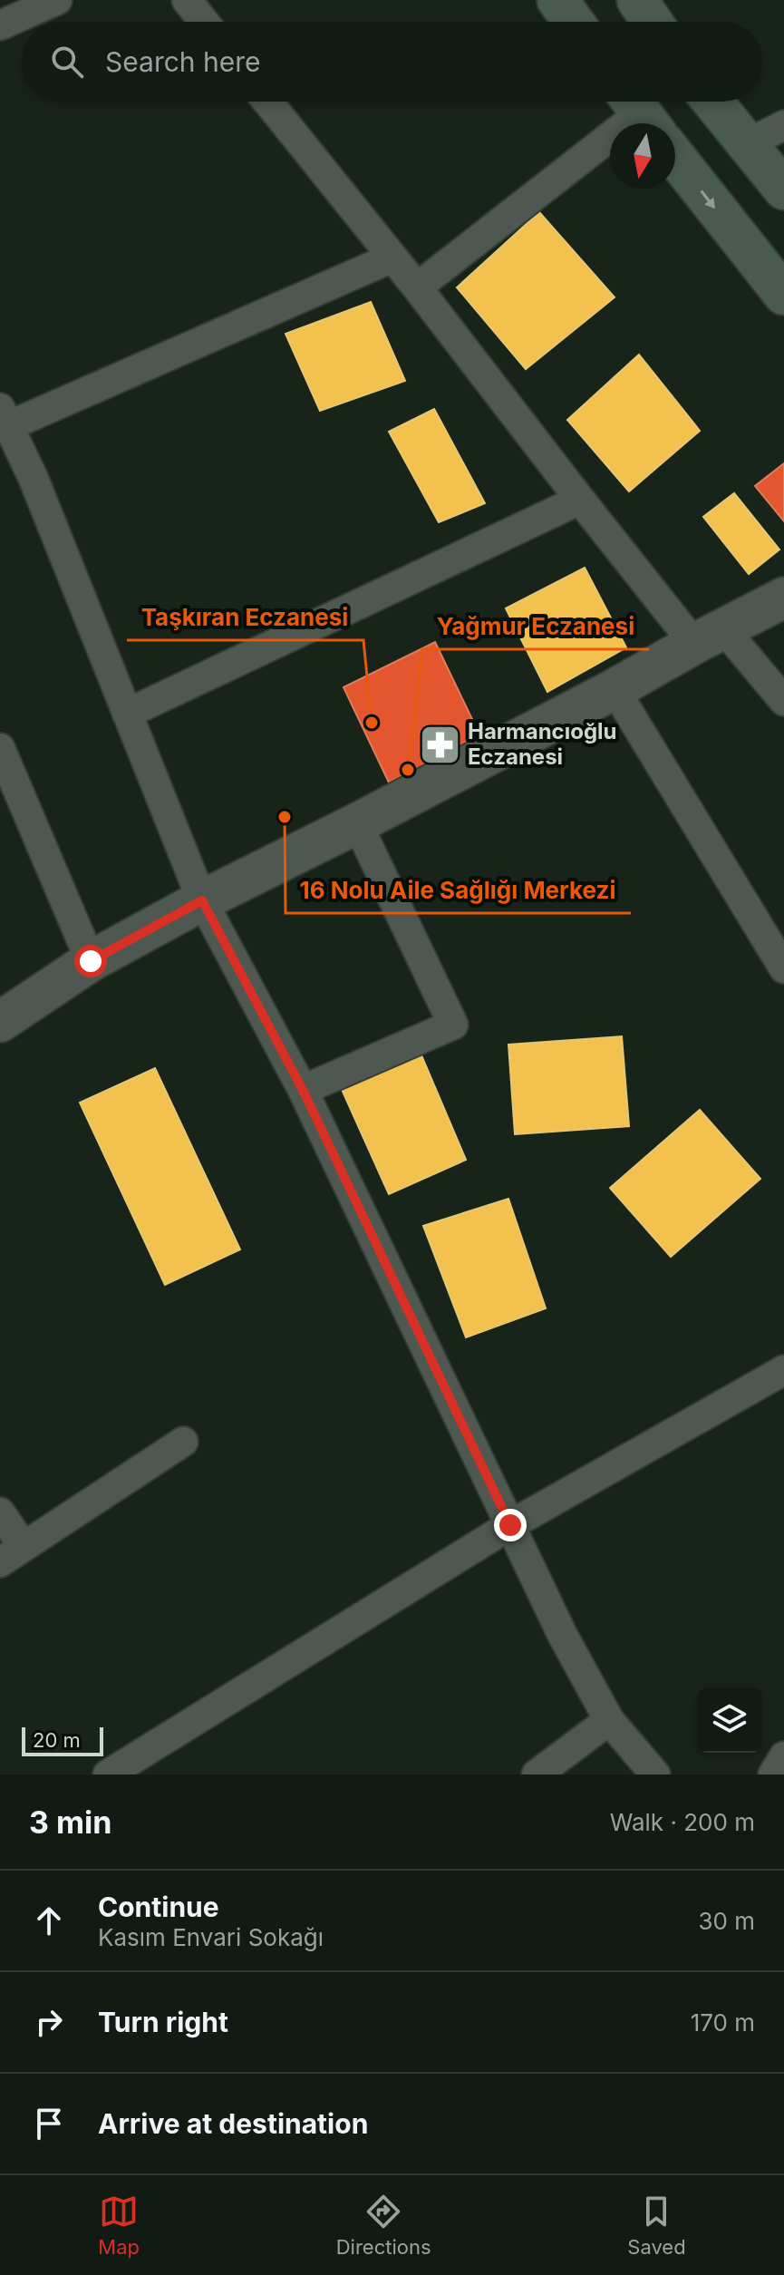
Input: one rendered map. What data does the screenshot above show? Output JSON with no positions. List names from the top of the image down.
{
  "places": {
    "other": ["Taşkıran Eczanesi", "Yağmur Eczanesi", "16 Nolu Aile Sağlığı Merkezi"],
    "pharmacy": ["Harmancıoğlu Eczanesi"]
  },
  "scale_bar": "20 m",
  "north": "bottom",
  "page": {
    "search": "Search here",
    "scale": "20 m",
    "heading": ["3 min", "Walk · 200 m"],
    "list": [
      ["Continue", "Kasım Envari Sokağı", "30 m"],
      ["Turn right", "170 m"],
      "Arrive at destination"
    ],
    "nav": ["Map", "Directions", "Saved"]
  }
}
